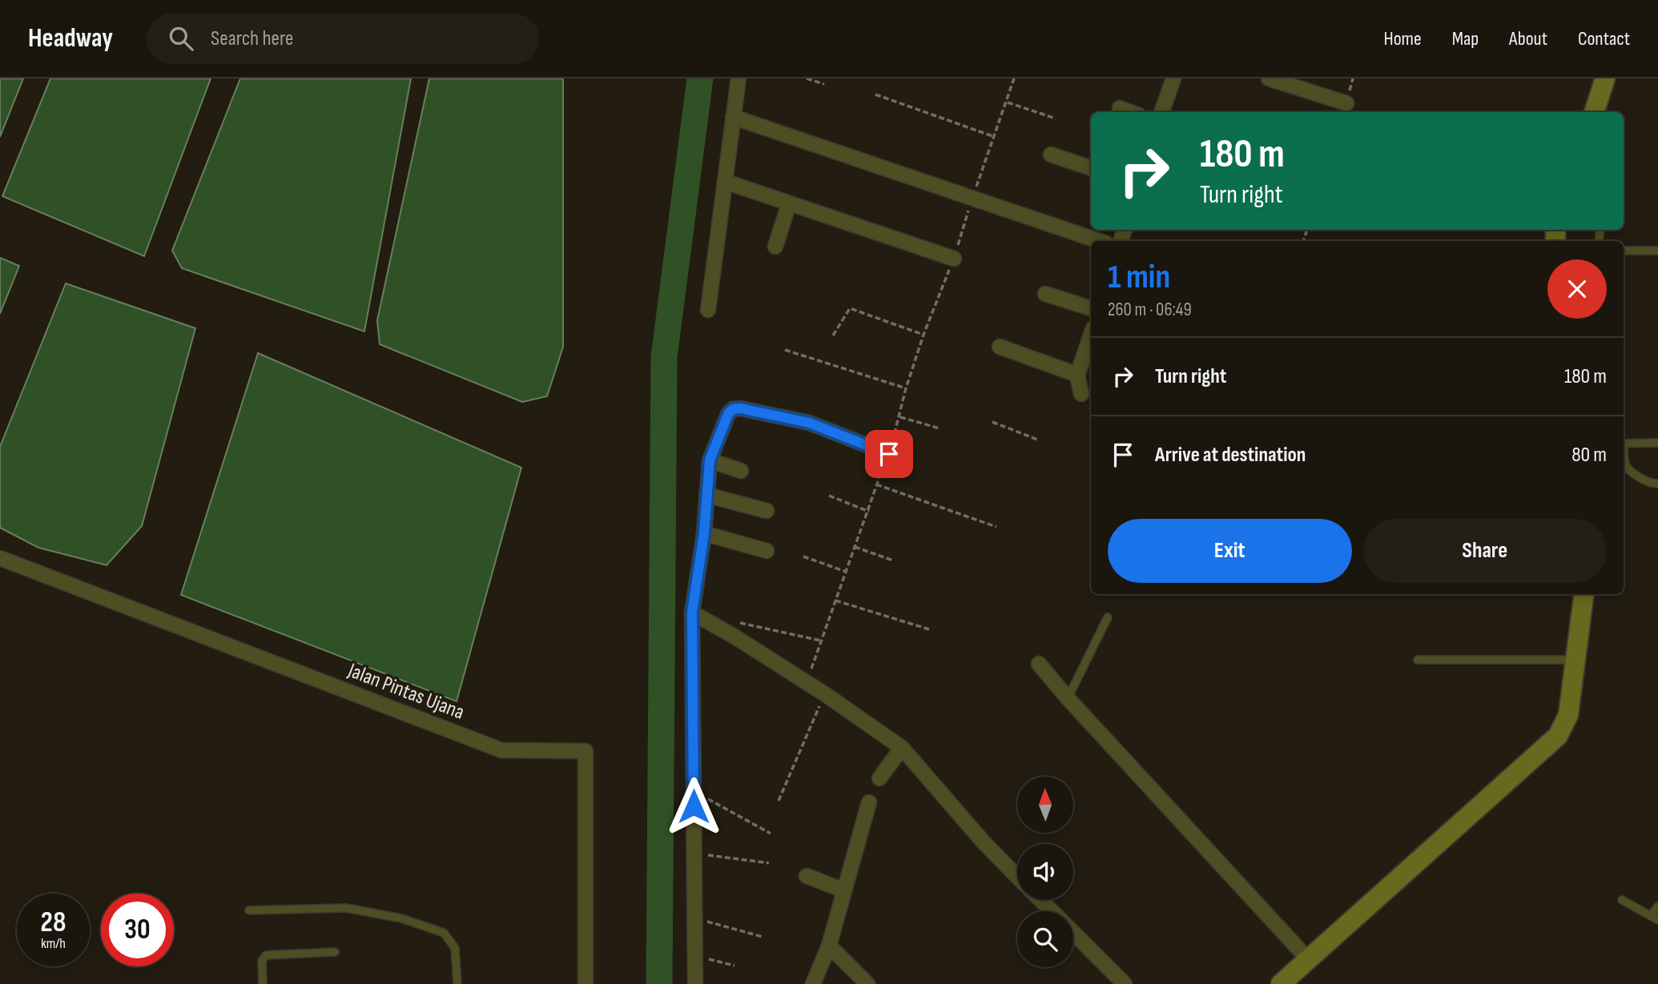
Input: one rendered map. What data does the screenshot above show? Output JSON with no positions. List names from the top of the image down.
{
  "streets": {
    "street": ["Jalan Pintas Ujana"]
  },
  "north": "top",
  "page": {
    "header": "Headway",
    "search": "Search here",
    "nav": [
      "Home",
      "Map",
      "About",
      "Contact"
    ],
    "turn": ["180 m", "Turn right"],
    "heading": ["1 min", "260 m · 06:49"],
    "list": [
      {
        "name": "Turn right",
        "value": "180 m"
      },
      {
        "name": "Arrive at destination",
        "value": "80 m"
      }
    ],
    "buttons": ["Exit", "Share"],
    "speed": "28 km/h",
    "limit": "30"
  }
}
